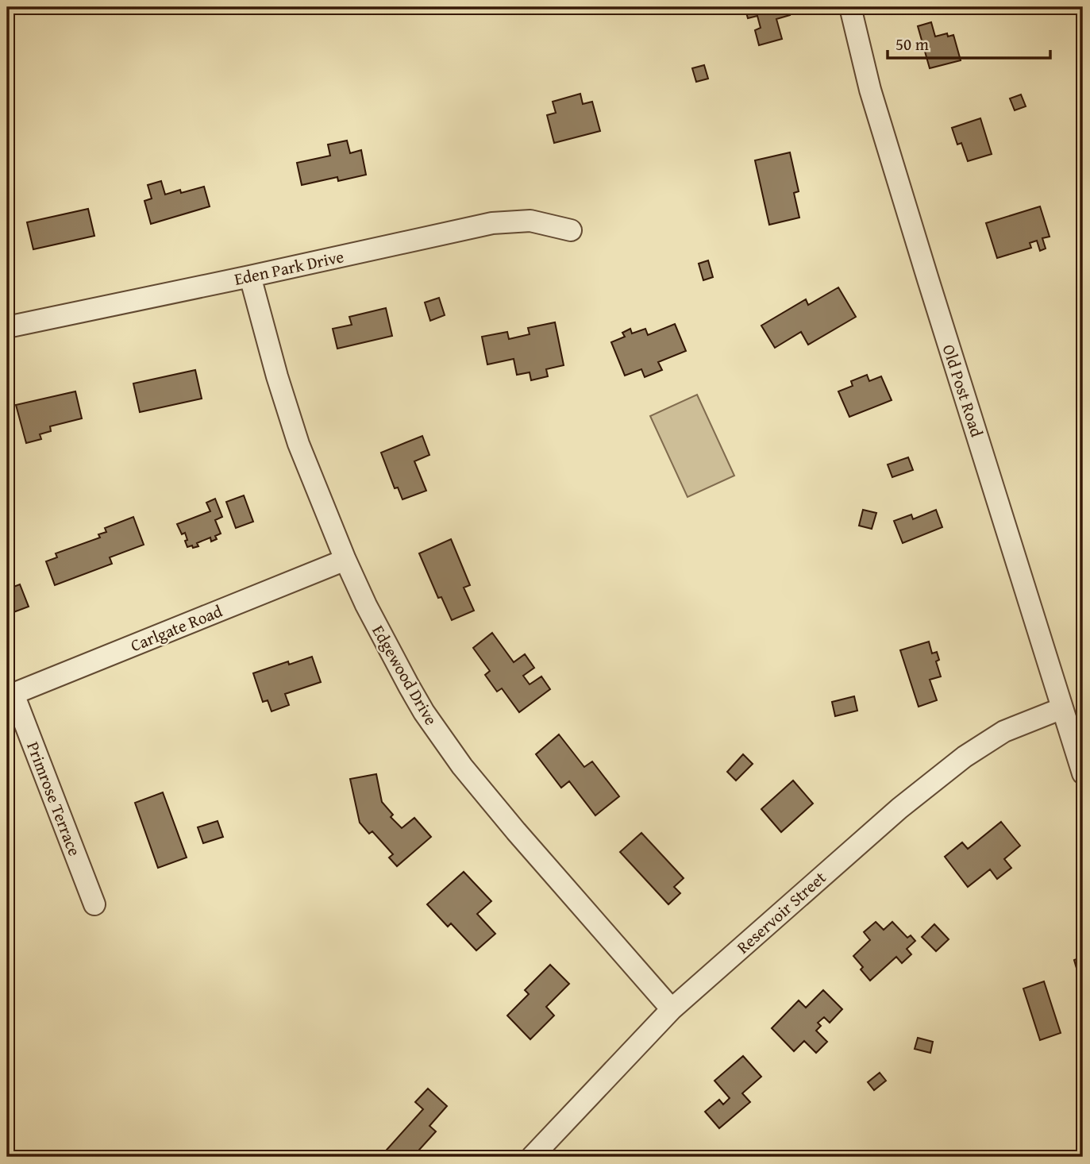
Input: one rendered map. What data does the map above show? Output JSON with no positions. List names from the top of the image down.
{
  "streets": {
    "street": [
      "Eden Park Drive",
      "Old Post Road",
      "Carlgate Road",
      "Edgewood Drive",
      "Primrose Terrace",
      "Reservoir Street"
    ]
  },
  "crossings": [
    ["Eden Park Drive", "Edgewood Drive"],
    ["Old Post Road", "Reservoir Street"],
    ["Carlgate Road", "Edgewood Drive"],
    ["Carlgate Road", "Primrose Terrace"],
    ["Edgewood Drive", "Reservoir Street"]
  ],
  "scale_bar": "50 m"
}
